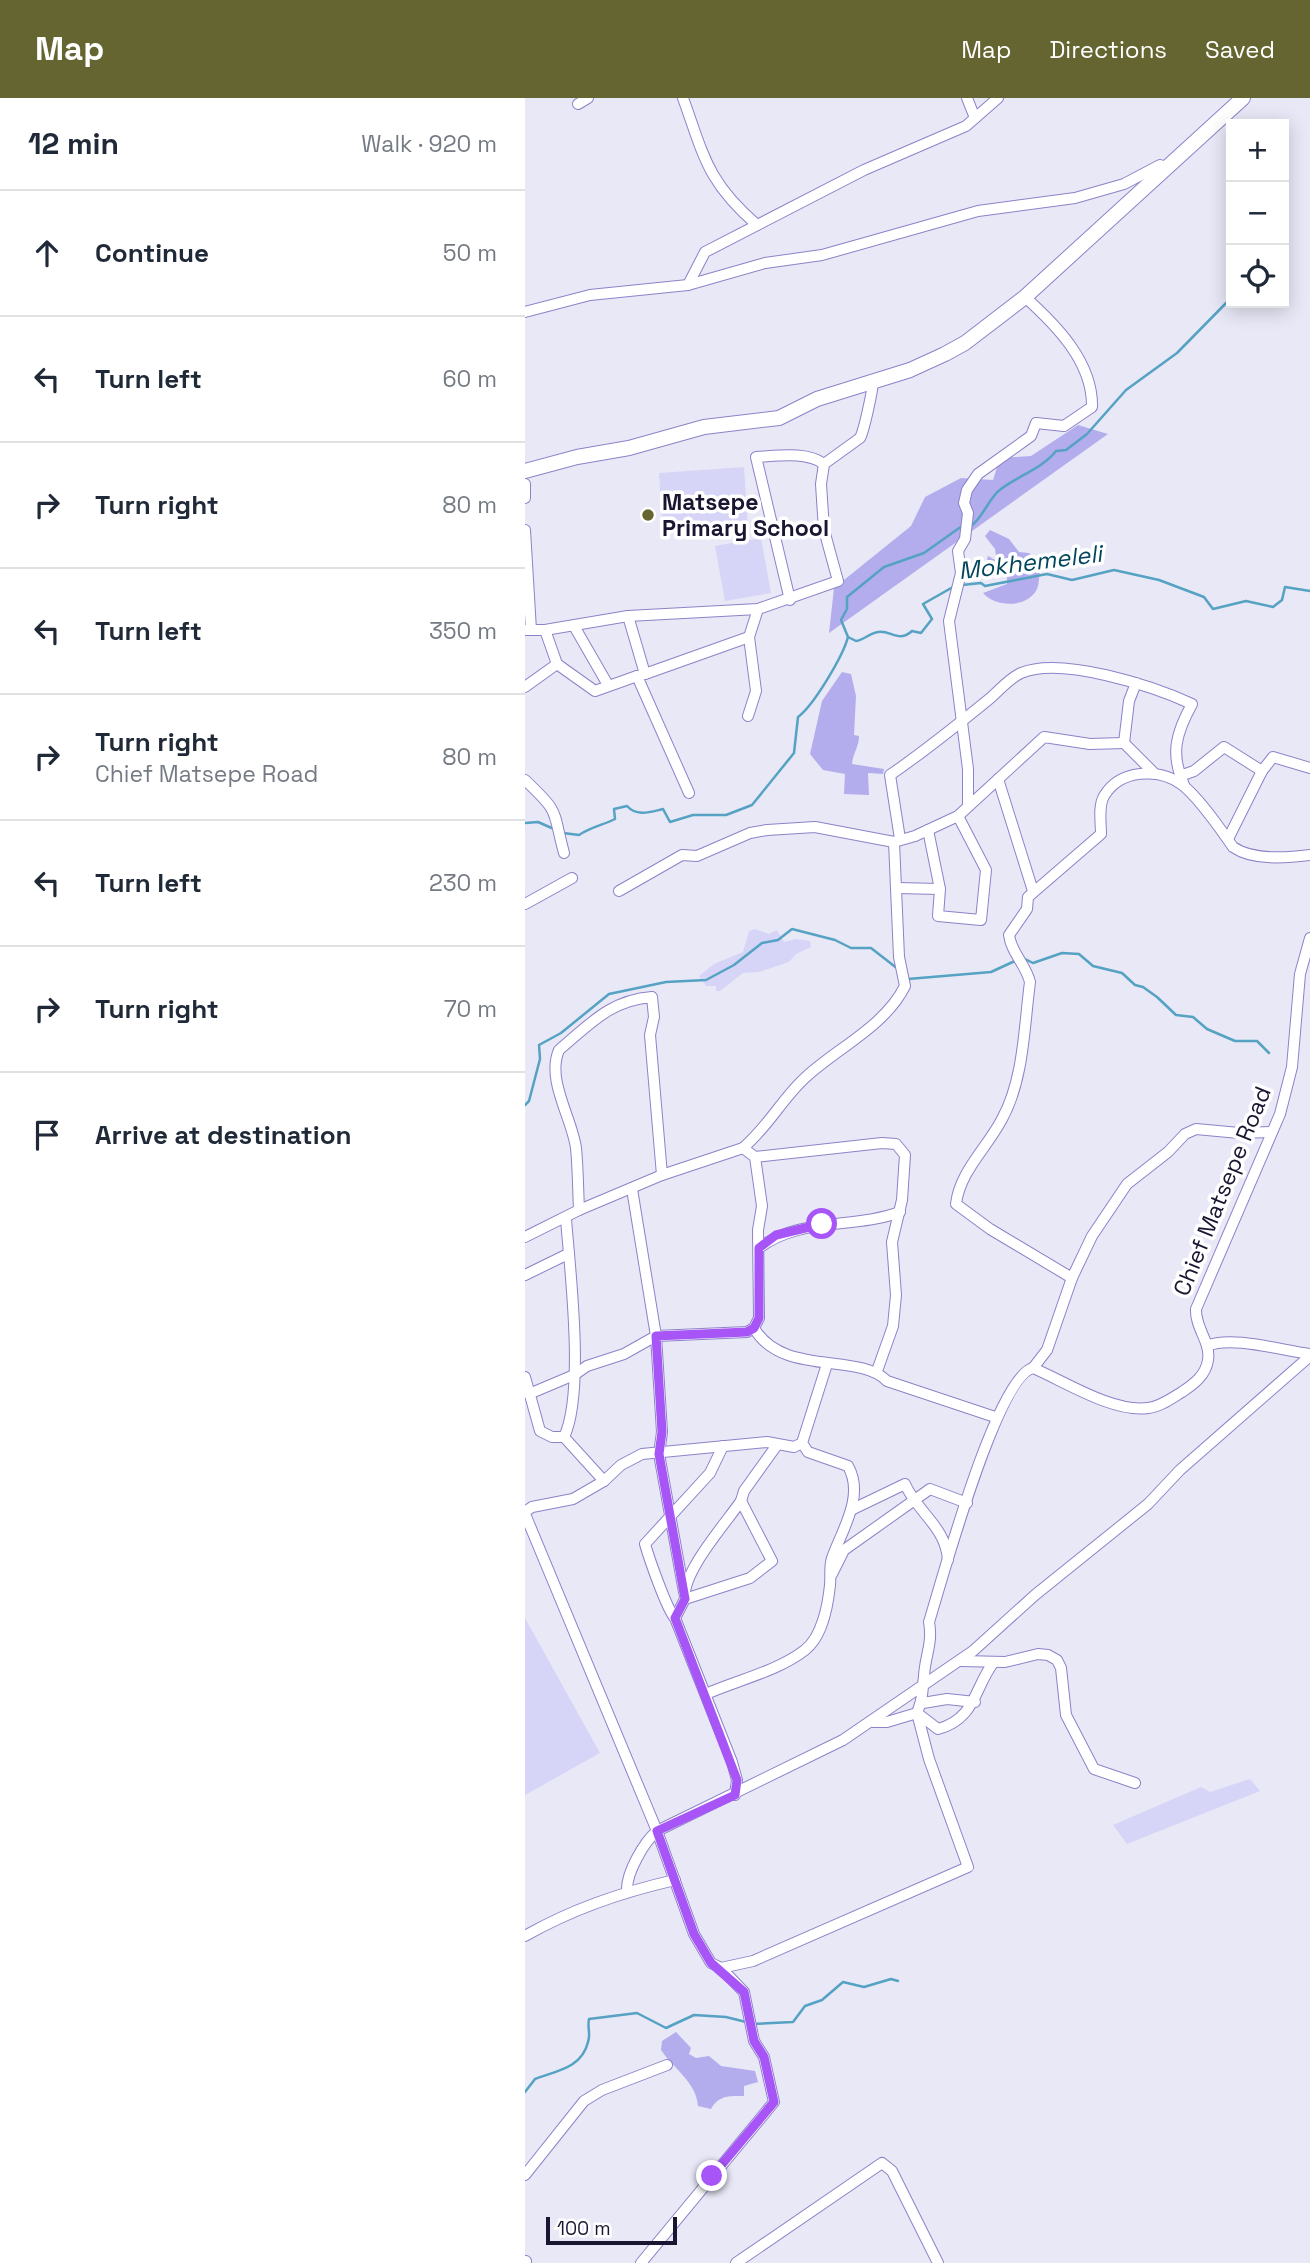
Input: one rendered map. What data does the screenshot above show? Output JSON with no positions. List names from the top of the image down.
{
  "streets": {
    "street": ["Chief Matsepe Road"]
  },
  "water": ["Mokhemeleli"],
  "places": ["Matsepe Primary School"],
  "scale_bar": "100 m",
  "page": {
    "header": "Map",
    "nav": ["Map", "Directions", "Saved"],
    "heading": ["12 min", "Walk · 920 m"],
    "map_buttons": ["+", "−"],
    "list": [
      ["Continue", "50 m"],
      ["Turn left", "60 m"],
      ["Turn right", "80 m"],
      ["Turn left", "350 m"],
      ["Turn right", "Chief Matsepe Road", "80 m"],
      ["Turn left", "230 m"],
      ["Turn right", "70 m"],
      "Arrive at destination"
    ],
    "scale": "100 m"
  }
}
